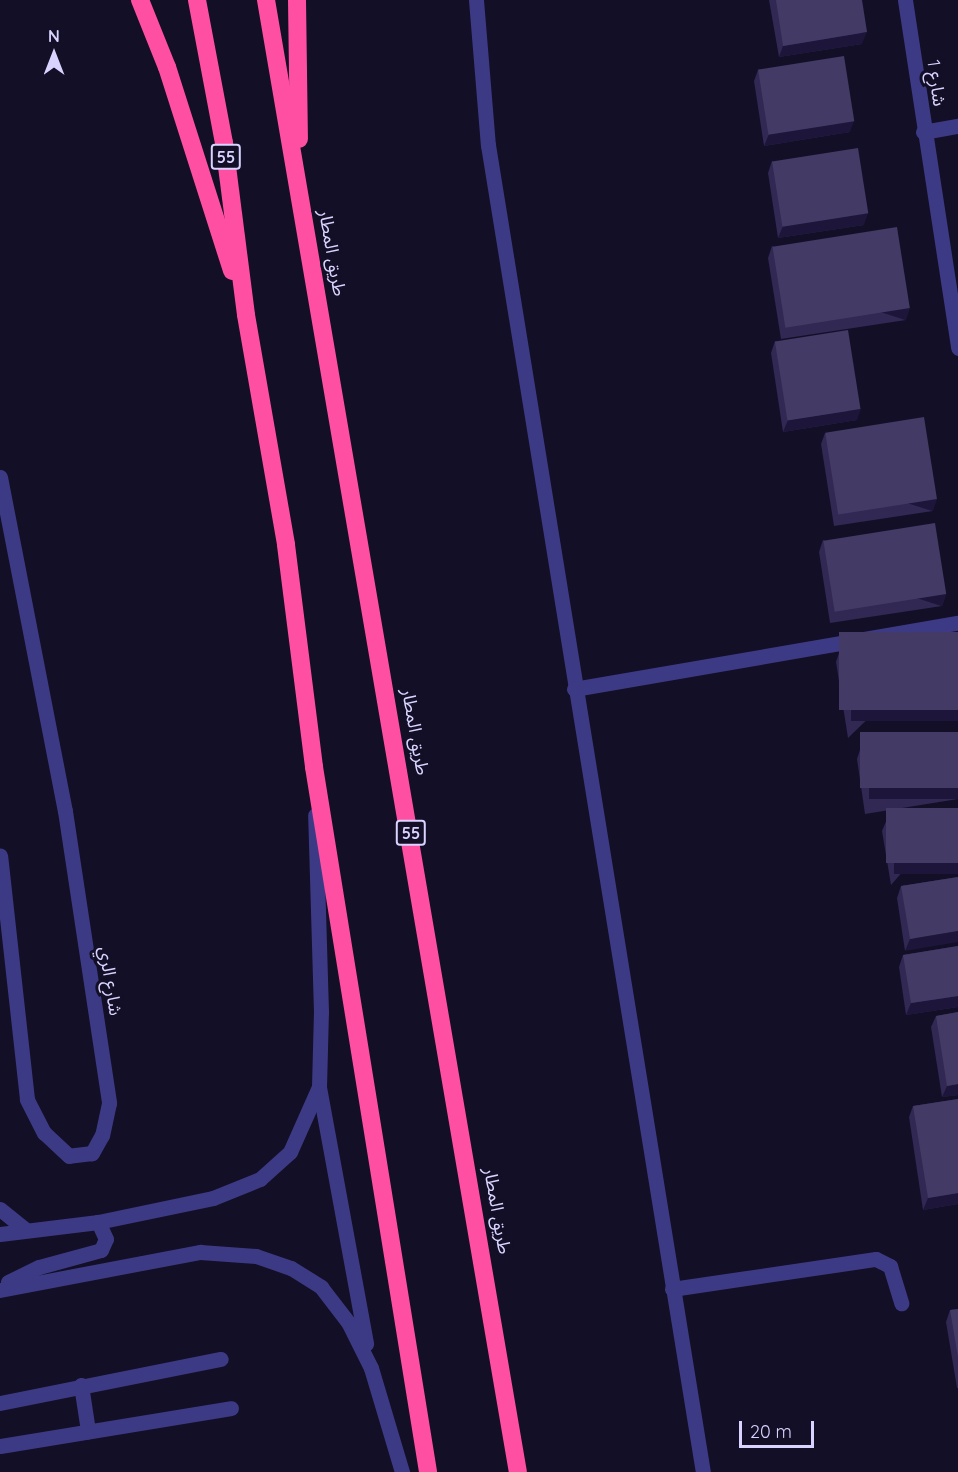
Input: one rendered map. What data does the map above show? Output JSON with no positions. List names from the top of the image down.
{
  "streets": {
    "highway": ["55", "طريق المطار"],
    "street": ["شارع 1", "شارع الري"]
  },
  "scale_bar": "20 m",
  "north": "top"
}
